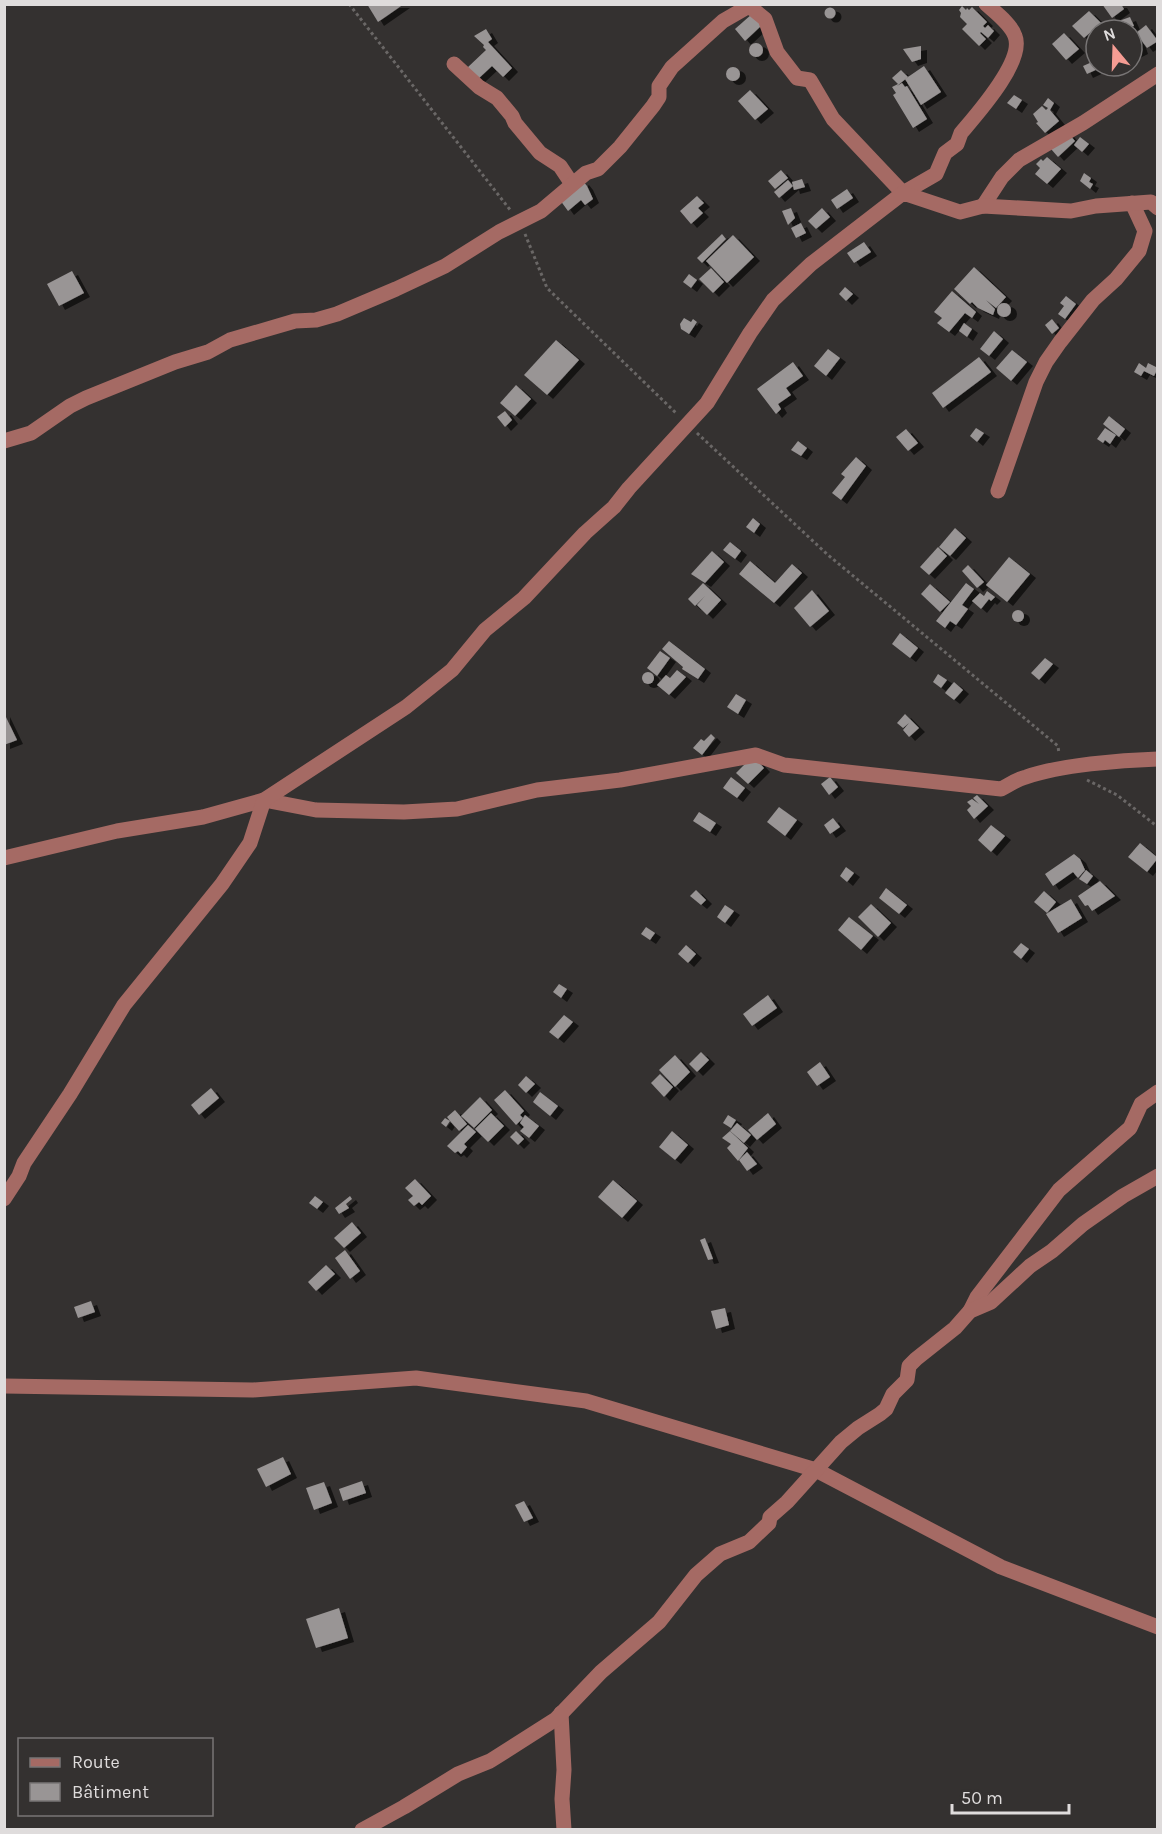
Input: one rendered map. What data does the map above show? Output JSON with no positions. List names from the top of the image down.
{
  "legend": ["Route", "Bâtiment"],
  "scale_bar": "50 m",
  "north": "top"
}
